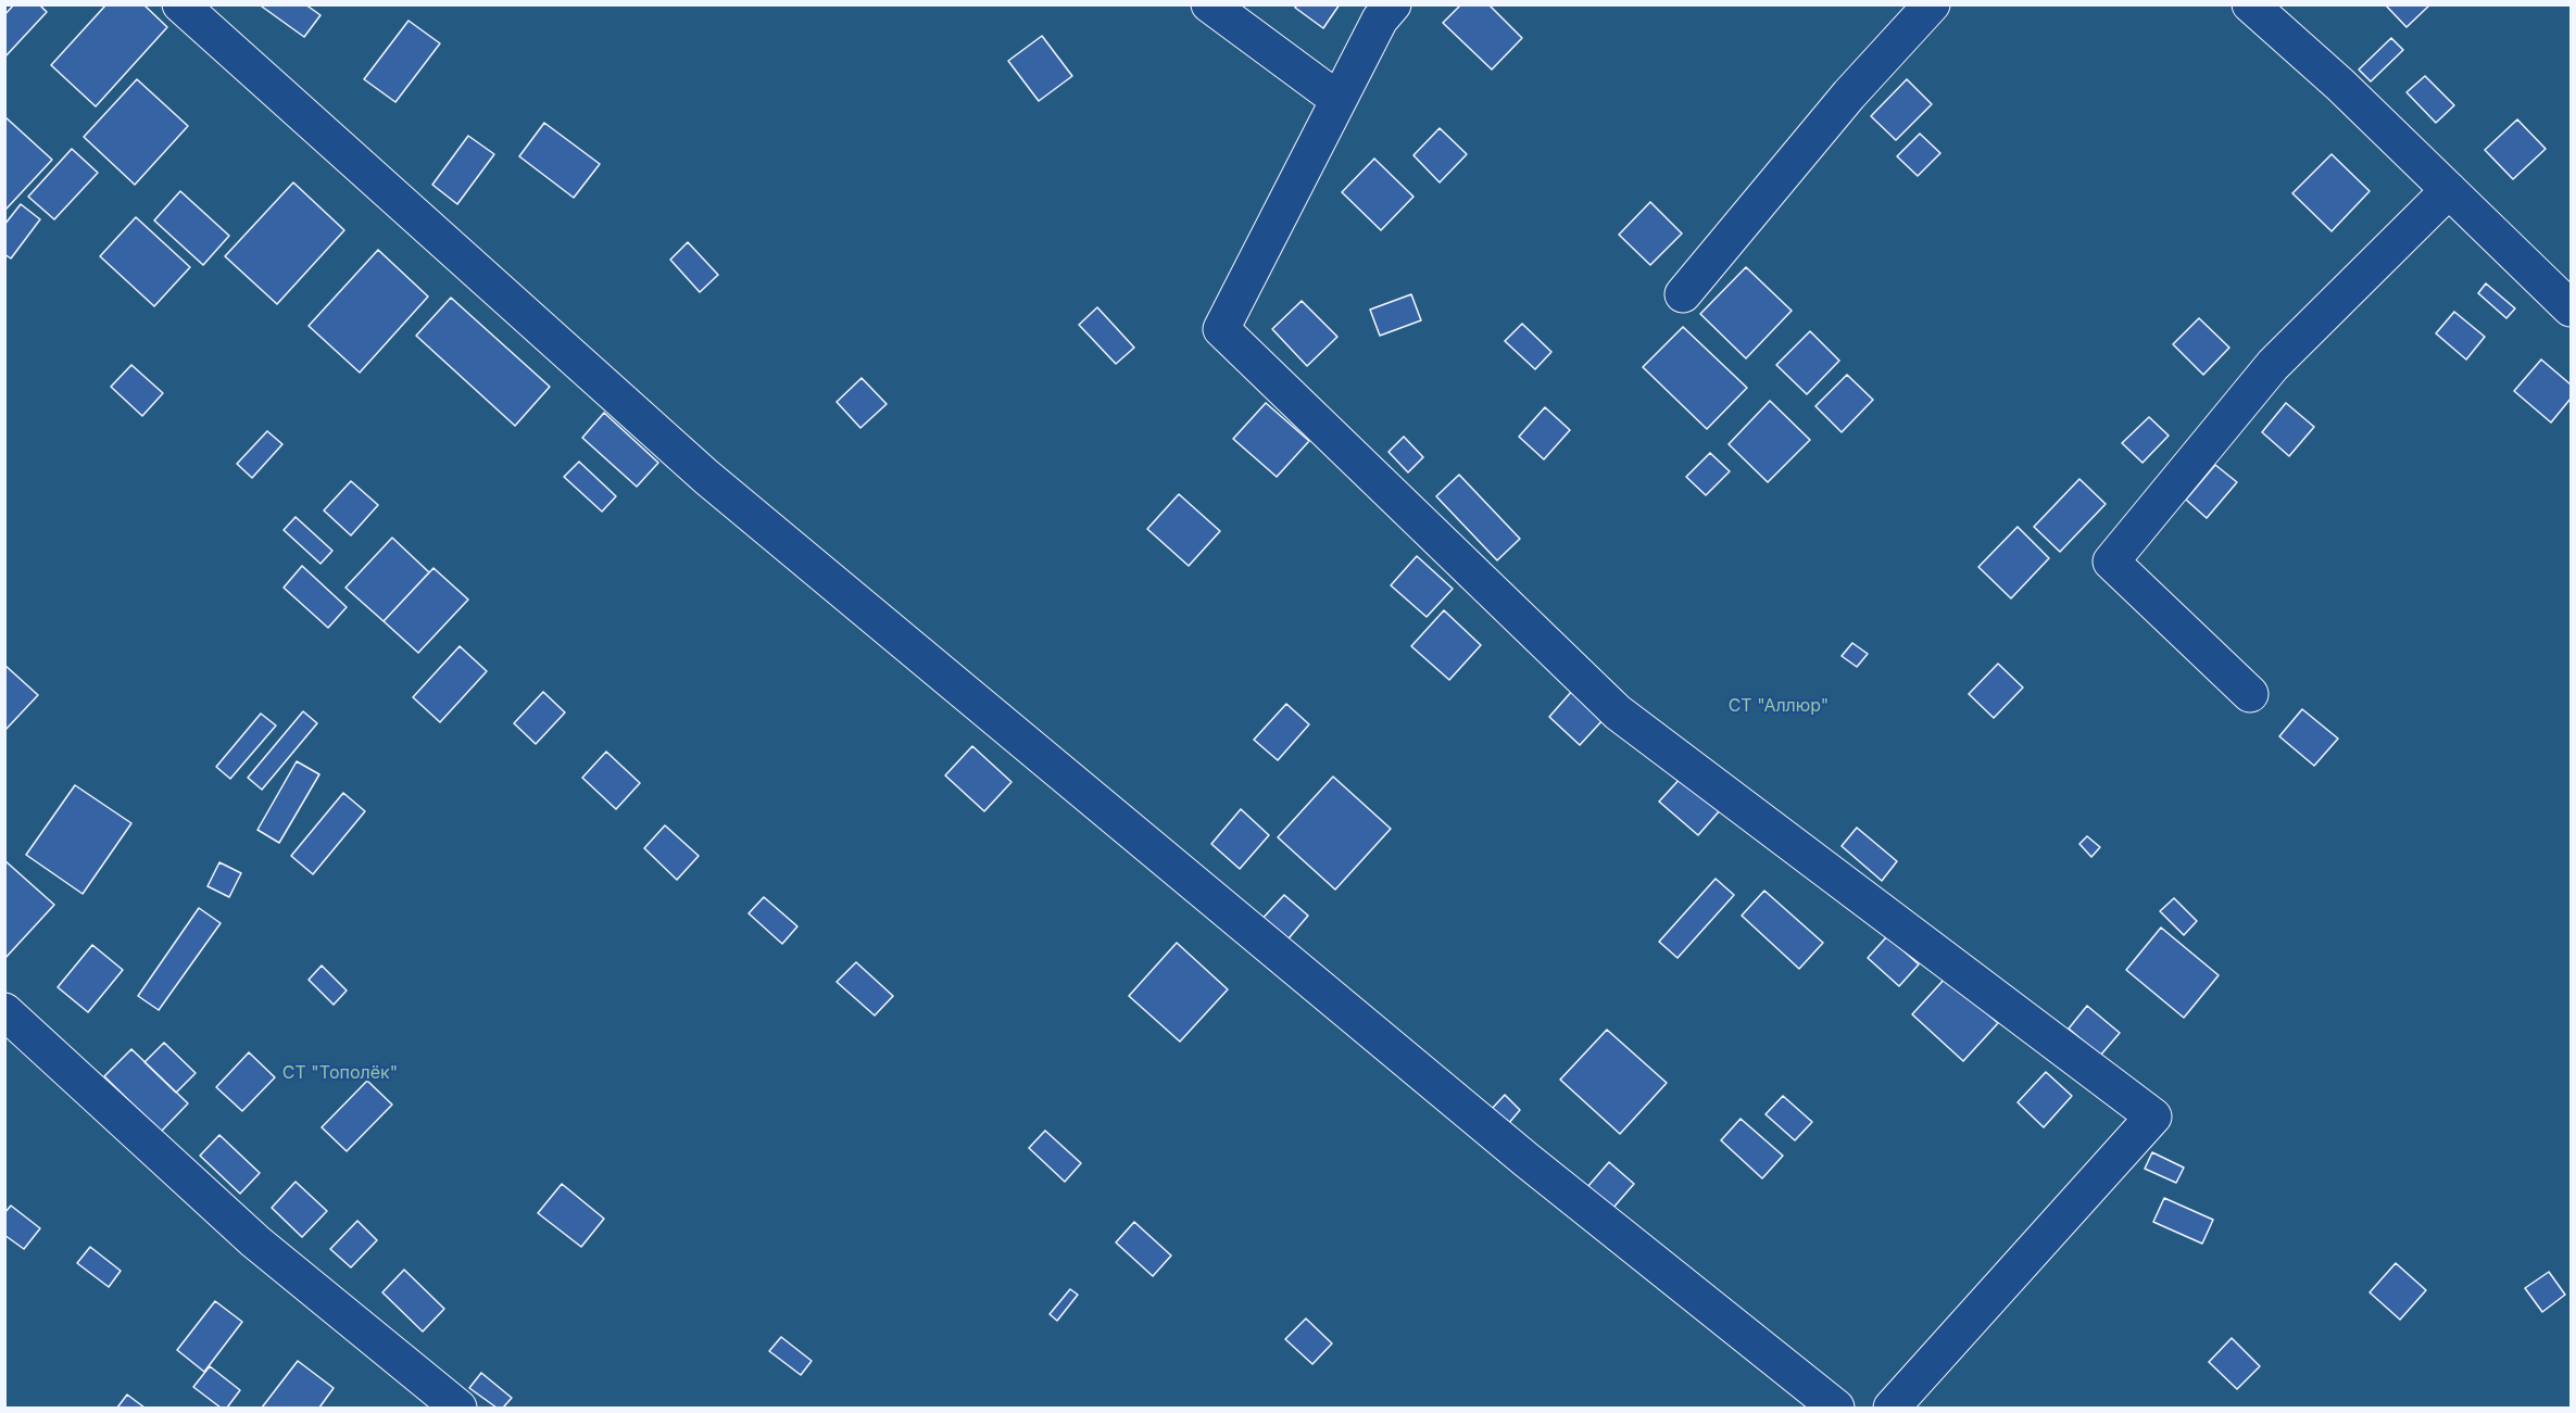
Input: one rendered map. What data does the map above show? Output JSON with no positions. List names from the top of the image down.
{
  "parks": ["СТ \"Аллюр\"", "СТ \"Тополёк\""]
}
